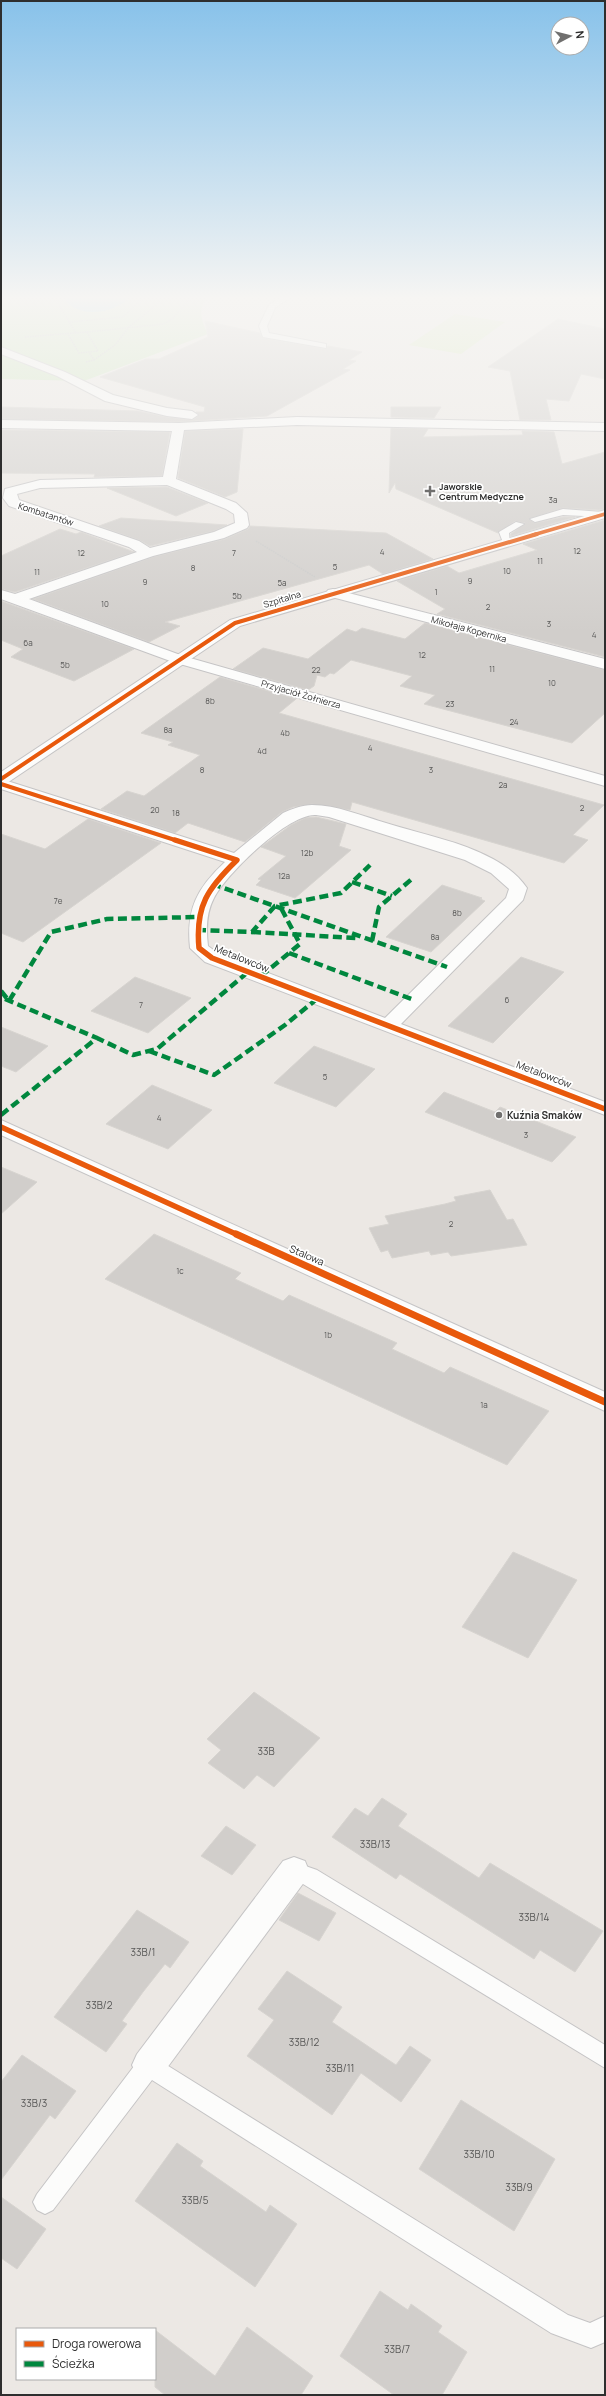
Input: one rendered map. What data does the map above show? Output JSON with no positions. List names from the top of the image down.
{
  "streets": {
    "street": [
      "Kombatantów",
      "Szpitalna",
      "Mikołaja Kopernika",
      "Przyjaciół Żołnierza",
      "Metalowców",
      "Stalowa"
    ]
  },
  "crossings": [
    ["Szpitalna", "Mikołaja Kopernika"],
    ["Szpitalna", "Przyjaciół Żołnierza"]
  ],
  "places": {
    "health": ["Jaworskie Centrum Medyczne"],
    "other": ["Kuźnia Smaków"]
  },
  "house_numbers": [
    "3a",
    "12",
    "4",
    "12",
    "7",
    "11",
    "5",
    "8",
    "10",
    "11",
    "9",
    "9",
    "5a",
    "1",
    "5b",
    "10",
    "2",
    "3",
    "4",
    "6a",
    "12",
    "5b",
    "11",
    "22",
    "10",
    "8b",
    "23",
    "24",
    "8a",
    "4b",
    "4",
    "4d",
    "8",
    "3",
    "2a",
    "2",
    "20",
    "18",
    "12b",
    "12a",
    "7e",
    "8b",
    "8a",
    "6",
    "7",
    "5",
    "4",
    "3",
    "2",
    "1c",
    "1b",
    "1a",
    "33B",
    "33B/13",
    "33B/14",
    "33B/1",
    "33B/2",
    "33B/12",
    "33B/11",
    "33B/3",
    "33B/10",
    "33B/9",
    "33B/5",
    "33B/7"
  ],
  "legend": ["Droga rowerowa", "Ścieżka"],
  "north": "right"
}
